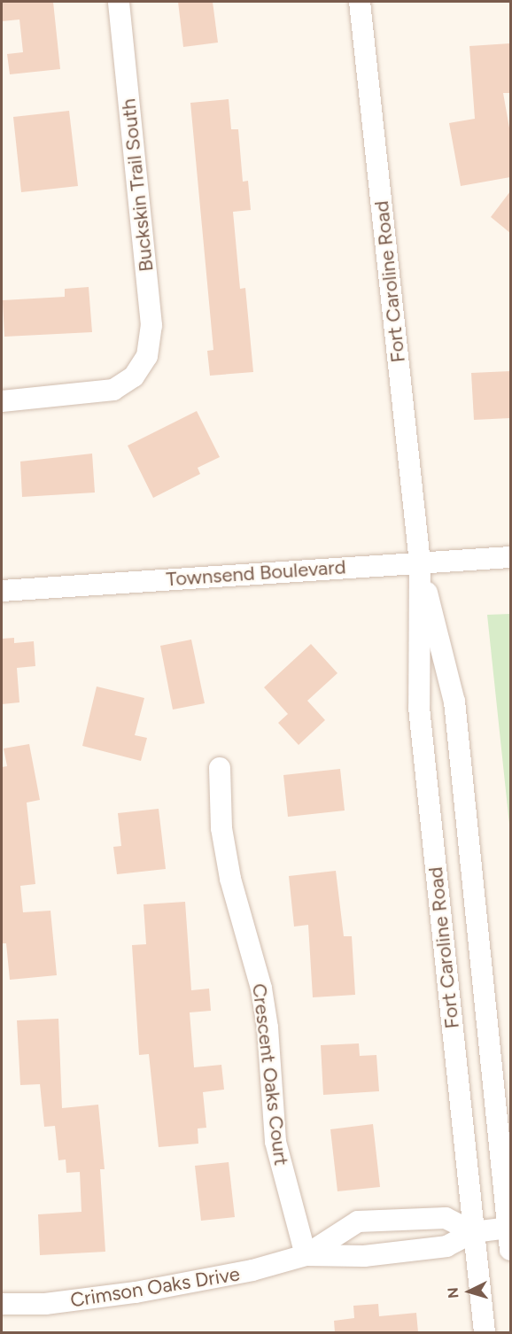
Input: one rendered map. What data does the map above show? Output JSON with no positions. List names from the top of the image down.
{
  "streets": {
    "street": [
      "Buckskin Trail South",
      "Fort Caroline Road",
      "Townsend Boulevard",
      "Crescent Oaks Court",
      "Crimson Oaks Drive"
    ]
  },
  "crossings": [
    ["Fort Caroline Road", "Townsend Boulevard"],
    ["Fort Caroline Road", "Crimson Oaks Drive"],
    ["Crescent Oaks Court", "Crimson Oaks Drive"]
  ],
  "north": "left"
}
